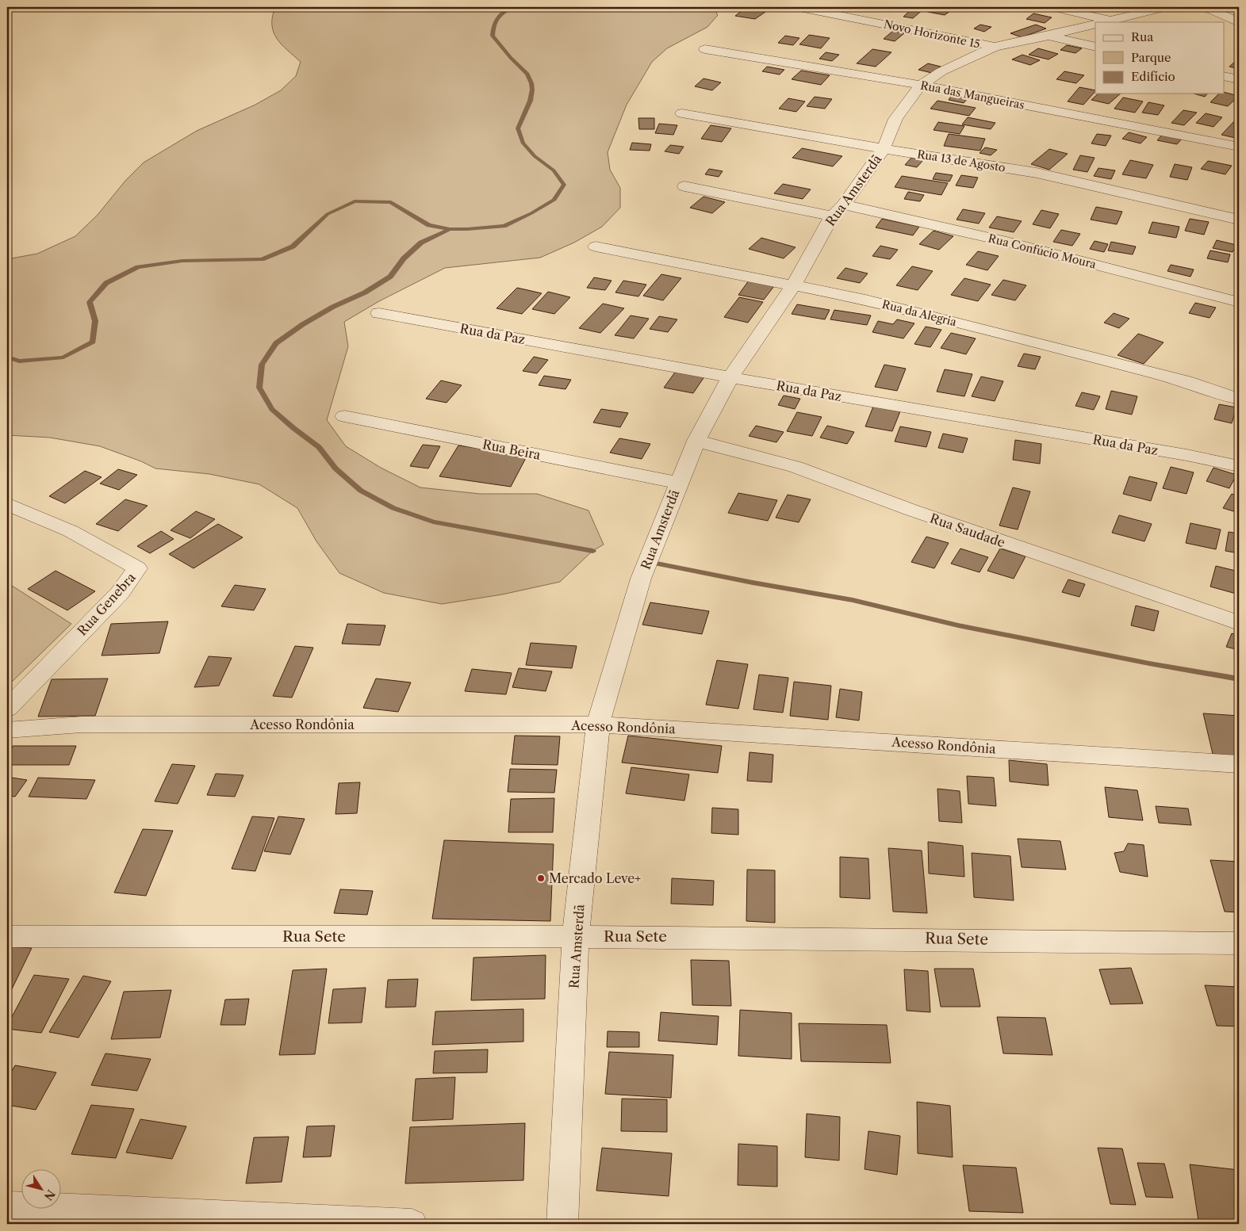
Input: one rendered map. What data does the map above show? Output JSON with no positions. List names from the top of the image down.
{
  "streets": {
    "street": [
      "Novo Horizonte 15",
      "Rua das Mangueiras",
      "Rua 13 de Agosto",
      "Rua Amsterdã",
      "Rua Confúcio Moura",
      "Rua da Alegria",
      "Rua da Paz",
      "Rua Beira",
      "Rua Saudade",
      "Rua Genebra",
      "Acesso Rondônia",
      "Rua Sete"
    ]
  },
  "crossings": [
    ["Novo Horizonte 15", "Rua Amsterdã"],
    ["Rua das Mangueiras", "Rua Amsterdã"],
    ["Rua 13 de Agosto", "Rua Amsterdã"],
    ["Rua Amsterdã", "Rua Confúcio Moura"],
    ["Rua Amsterdã", "Rua da Alegria"],
    ["Rua Amsterdã", "Rua da Paz"],
    ["Rua Amsterdã", "Rua Beira"],
    ["Rua Amsterdã", "Rua Saudade"],
    ["Rua Amsterdã", "Acesso Rondônia"],
    ["Rua Amsterdã", "Rua Sete"]
  ],
  "places": ["Mercado Leve+"],
  "legend": ["Rua", "Parque", "Edifício"],
  "north": "bottom right"
}
